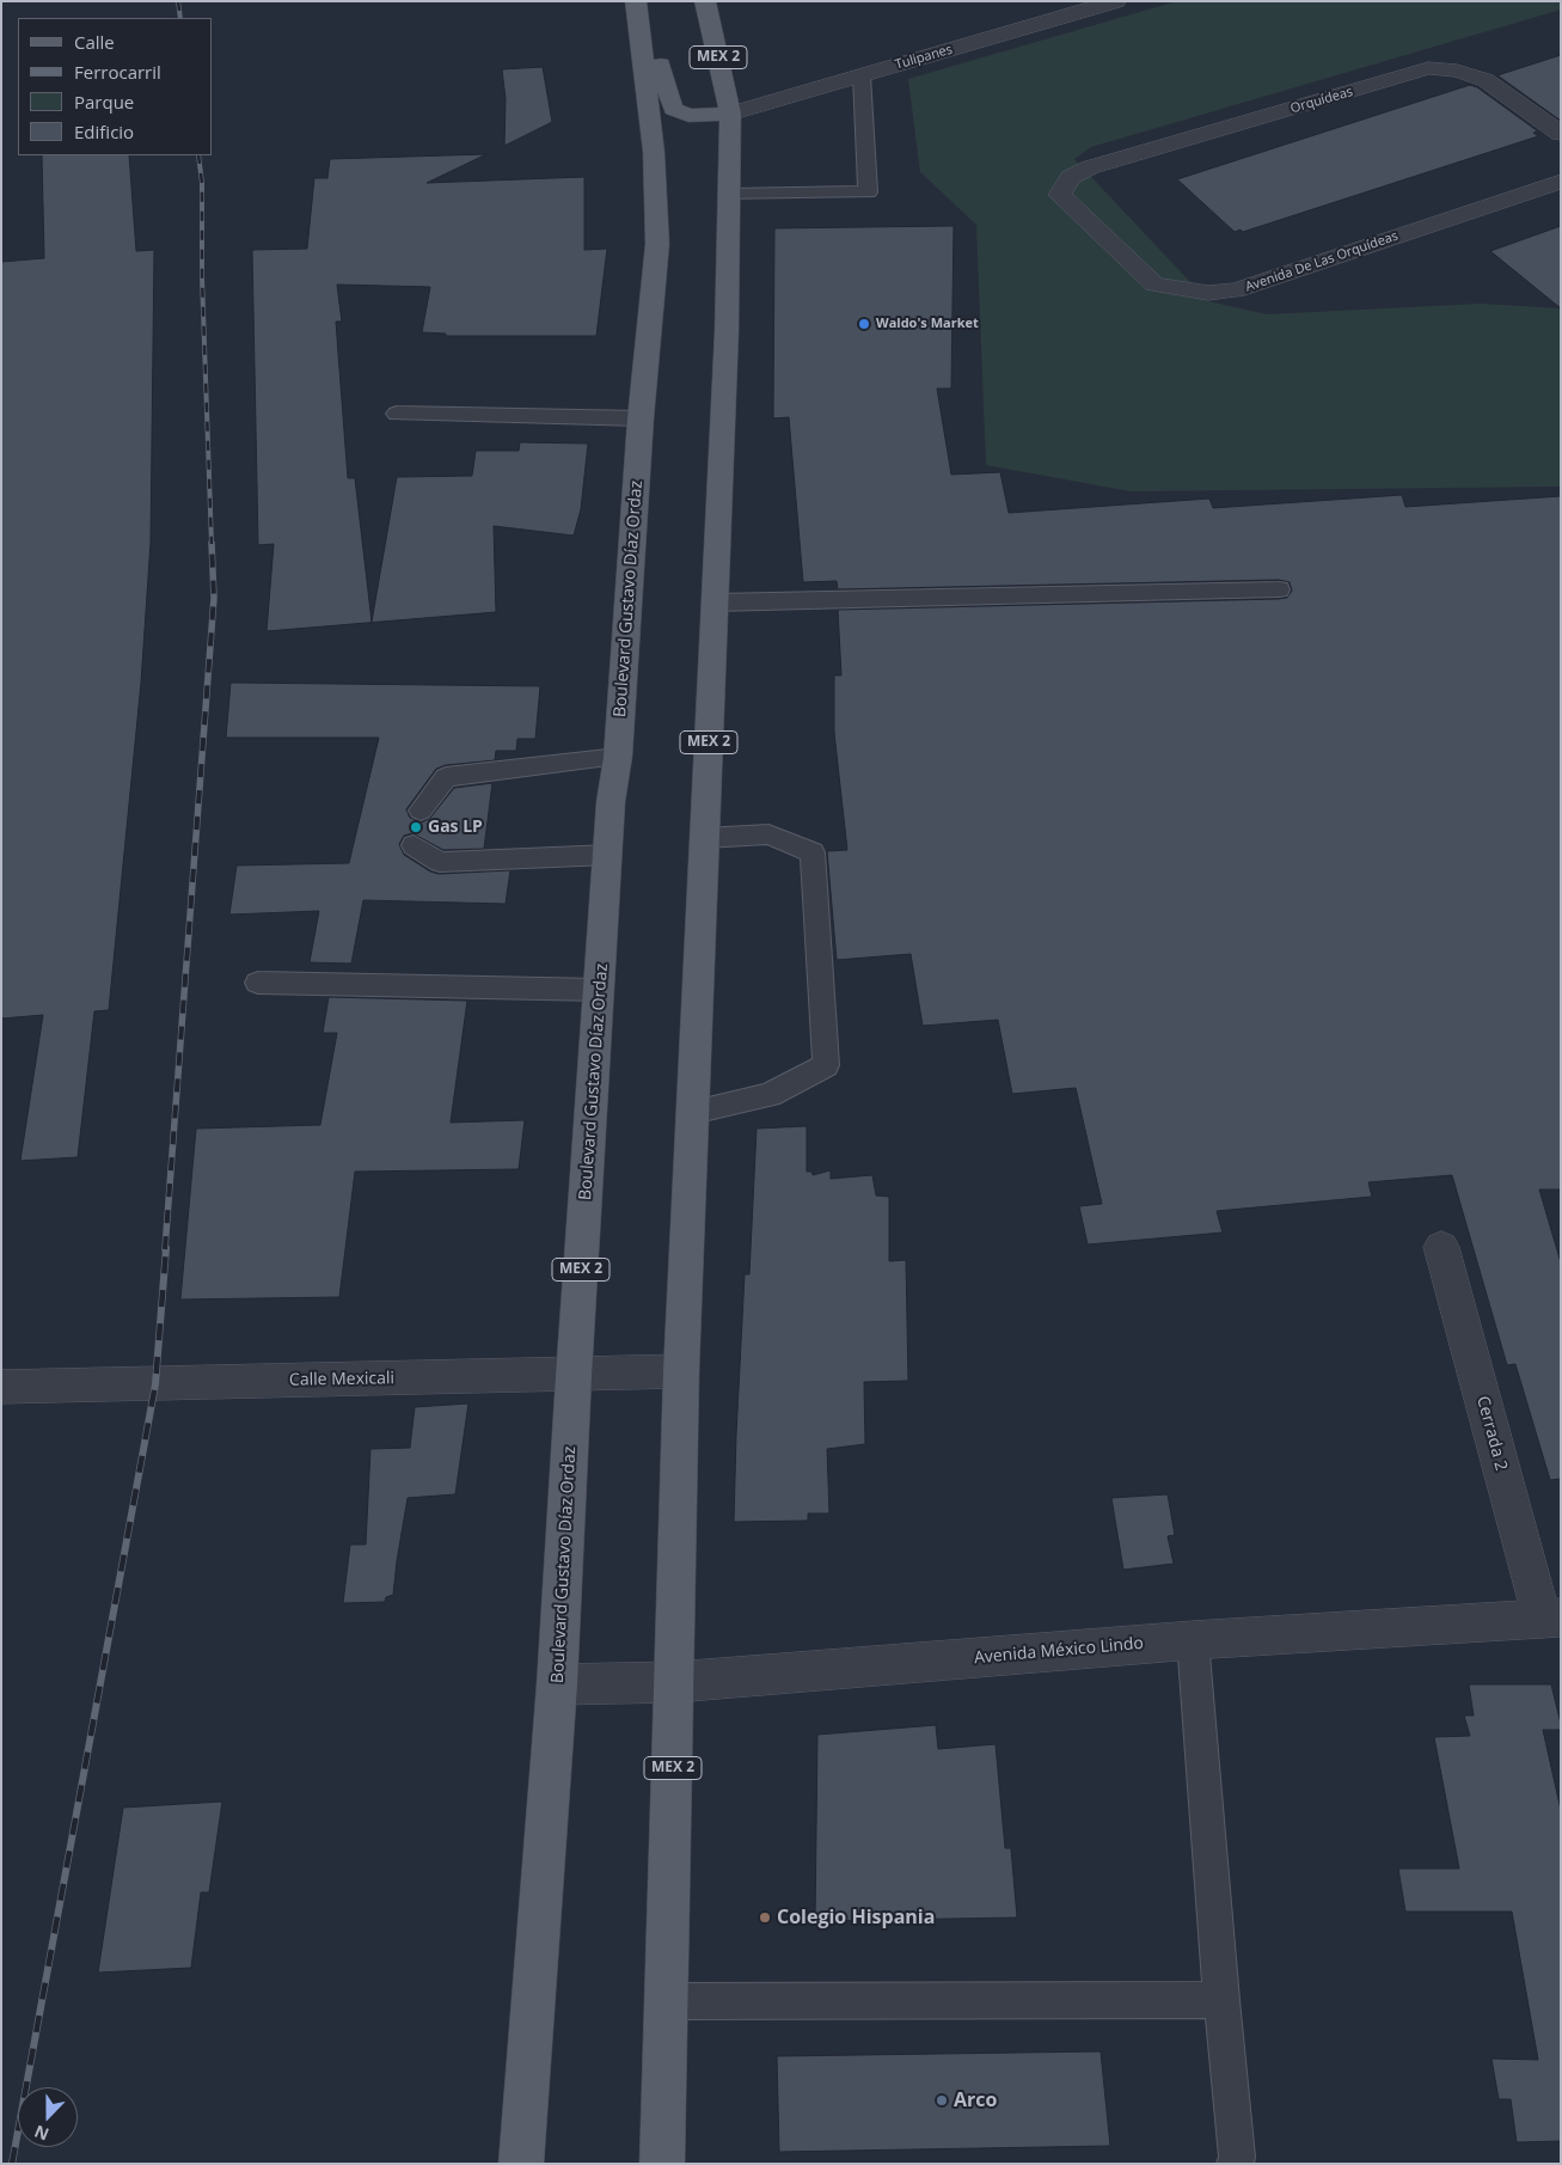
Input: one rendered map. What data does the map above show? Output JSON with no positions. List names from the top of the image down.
{
  "streets": {
    "main road": ["MEX 2", "Boulevard Gustavo Díaz Ordaz"],
    "street": [
      "Tulipanes",
      "Orquídeas",
      "Avenida De Las Orquídeas",
      "Calle Mexicali",
      "Cerrada 2",
      "Avenida México Lindo"
    ]
  },
  "crossings": [
    ["MEX 2", "Tulipanes"],
    ["MEX 2", "Calle Mexicali"],
    ["MEX 2", "Avenida México Lindo"],
    ["Orquídeas", "Avenida De Las Orquídeas"],
    ["Boulevard Gustavo Díaz Ordaz", "Calle Mexicali"],
    ["Boulevard Gustavo Díaz Ordaz", "Avenida México Lindo"],
    ["Cerrada 2", "Avenida México Lindo"]
  ],
  "places": [
    "Waldo's Market",
    "Gas LP",
    "Colegio Hispania",
    "Arco"
  ],
  "legend": [
    "Calle",
    "Ferrocarril",
    "Parque",
    "Edificio"
  ],
  "north": "bottom"
}
